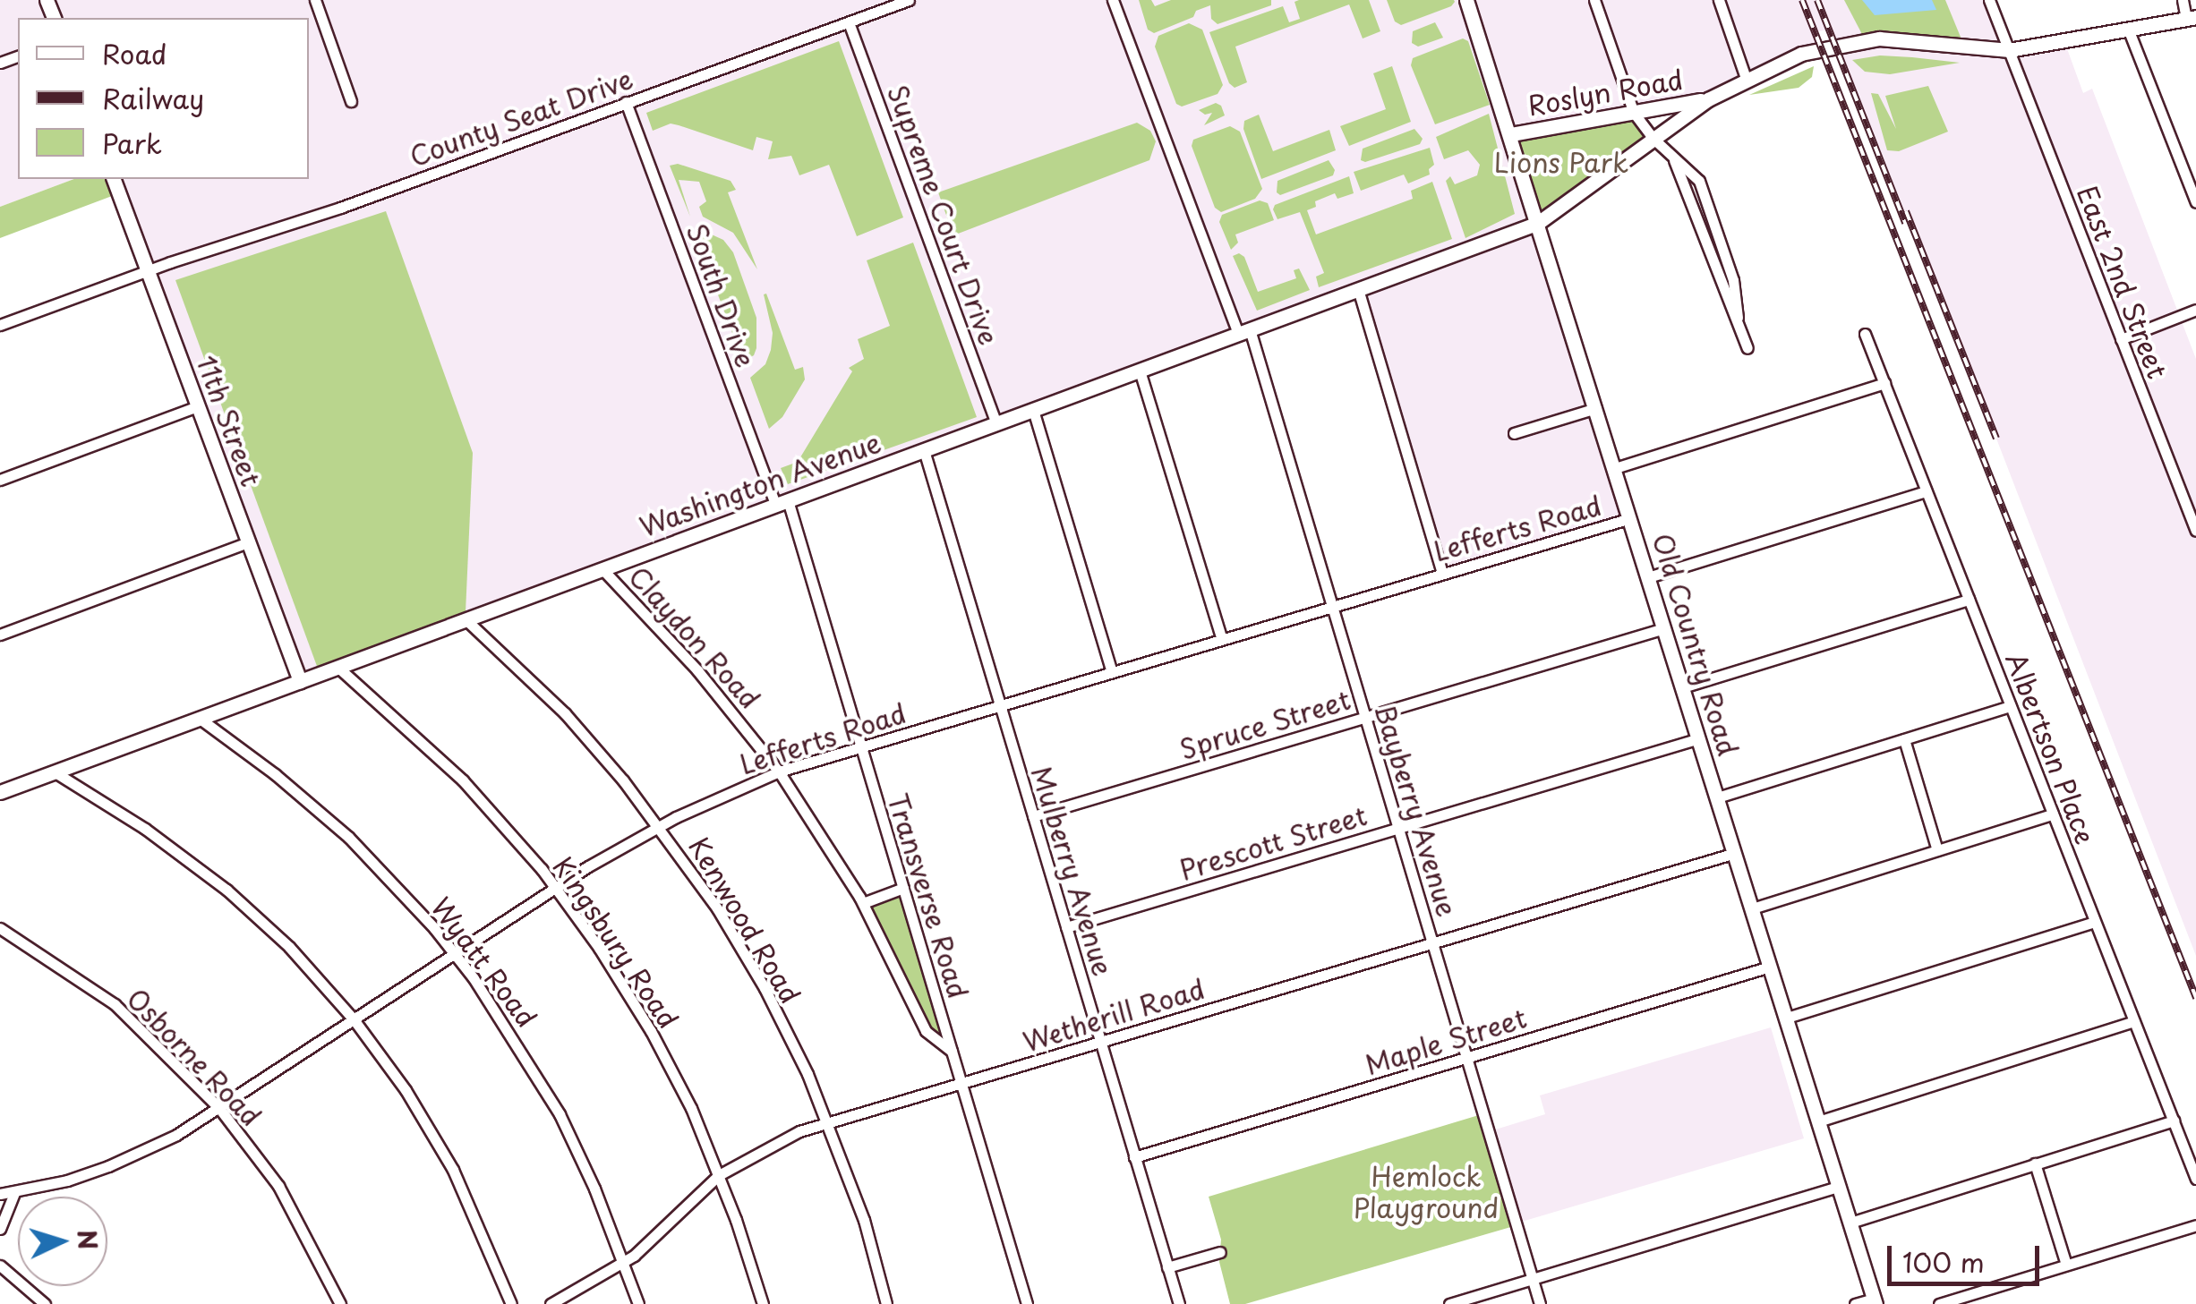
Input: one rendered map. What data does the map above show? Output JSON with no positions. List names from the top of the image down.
{
  "streets": {
    "main road": [
      "Roslyn Road",
      "11th Street",
      "Washington Avenue",
      "Old Country Road"
    ],
    "street": [
      "County Seat Drive",
      "Supreme Court Drive",
      "East 2nd Street",
      "South Drive",
      "Lefferts Road",
      "Claydon Road",
      "Spruce Street",
      "Albertson Place",
      "Bayberry Avenue",
      "Prescott Street",
      "Mulberry Avenue",
      "Transverse Road",
      "Kenwood Road",
      "Kingsbury Road",
      "Wyatt Road",
      "Wetherill Road",
      "Maple Street",
      "Osborne Road"
    ]
  },
  "crossings": [
    ["Roslyn Road", "East 2nd Street"],
    ["Roslyn Road", "Washington Avenue"],
    ["Roslyn Road", "Old Country Road"],
    ["County Seat Drive", "Supreme Court Drive"],
    ["County Seat Drive", "South Drive"],
    ["County Seat Drive", "11th Street"],
    ["Supreme Court Drive", "Washington Avenue"],
    ["South Drive", "Washington Avenue"],
    ["South Drive", "Transverse Road"],
    ["11th Street", "Washington Avenue"],
    ["Washington Avenue", "Claydon Road"],
    ["Washington Avenue", "Old Country Road"],
    ["Washington Avenue", "Bayberry Avenue"],
    ["Washington Avenue", "Mulberry Avenue"],
    ["Washington Avenue", "Transverse Road"],
    ["Washington Avenue", "Kenwood Road"],
    ["Washington Avenue", "Kingsbury Road"],
    ["Washington Avenue", "Wyatt Road"],
    ["Lefferts Road", "Claydon Road"],
    ["Lefferts Road", "Old Country Road"],
    ["Lefferts Road", "Bayberry Avenue"],
    ["Lefferts Road", "Mulberry Avenue"],
    ["Lefferts Road", "Transverse Road"],
    ["Lefferts Road", "Kenwood Road"],
    ["Lefferts Road", "Kingsbury Road"],
    ["Lefferts Road", "Wyatt Road"],
    ["Lefferts Road", "Osborne Road"],
    ["Claydon Road", "Transverse Road"],
    ["Old Country Road", "Spruce Street"],
    ["Old Country Road", "Prescott Street"],
    ["Old Country Road", "Wetherill Road"],
    ["Old Country Road", "Maple Street"],
    ["Spruce Street", "Bayberry Avenue"],
    ["Spruce Street", "Mulberry Avenue"],
    ["Bayberry Avenue", "Prescott Street"],
    ["Bayberry Avenue", "Wetherill Road"],
    ["Bayberry Avenue", "Maple Street"],
    ["Prescott Street", "Mulberry Avenue"],
    ["Mulberry Avenue", "Wetherill Road"],
    ["Mulberry Avenue", "Maple Street"],
    ["Transverse Road", "Wetherill Road"],
    ["Kenwood Road", "Wetherill Road"],
    ["Kingsbury Road", "Wetherill Road"],
    ["Wyatt Road", "Wetherill Road"]
  ],
  "parks": ["Lions Park", "Hemlock Playground"],
  "legend": ["Road", "Railway", "Park"],
  "scale_bar": "100 m",
  "north": "right"
}
